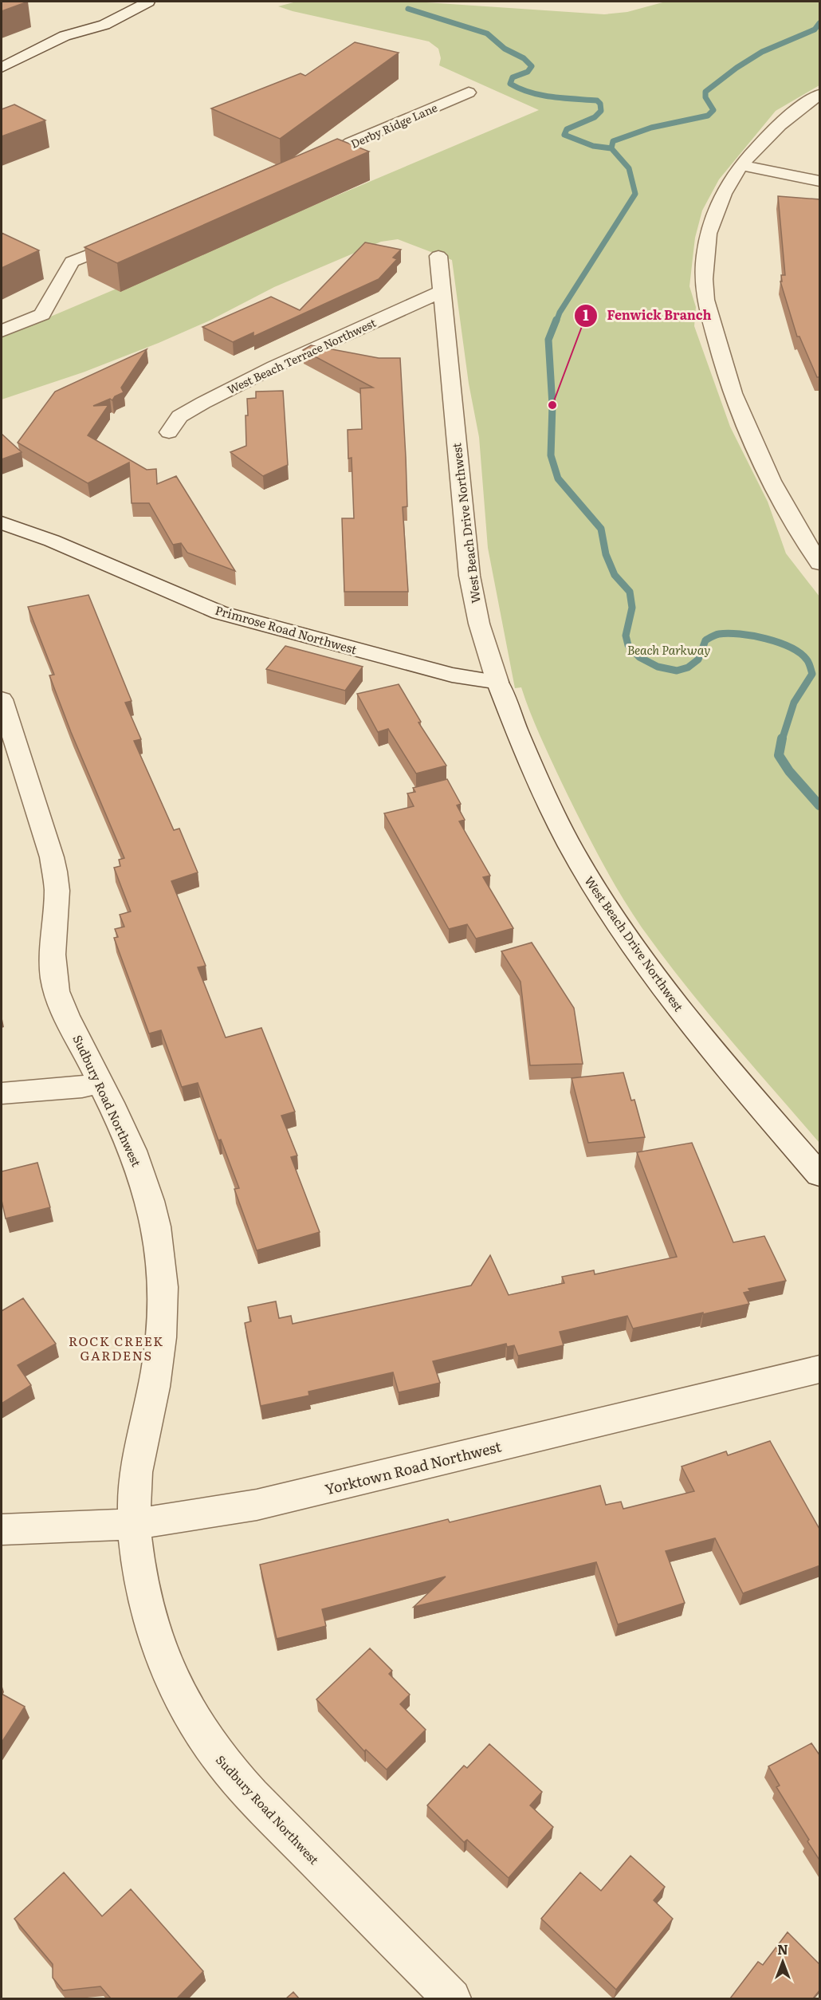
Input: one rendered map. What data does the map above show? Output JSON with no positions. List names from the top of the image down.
{
  "streets": {
    "street": [
      "Derby Ridge Lane",
      "West Beach Terrace Northwest",
      "West Beach Drive Northwest",
      "Primrose Road Northwest",
      "Sudbury Road Northwest",
      "Yorktown Road Northwest"
    ]
  },
  "crossings": [
    ["West Beach Terrace Northwest", "West Beach Drive Northwest"],
    ["West Beach Drive Northwest", "Primrose Road Northwest"],
    ["Sudbury Road Northwest", "Yorktown Road Northwest"]
  ],
  "districts": ["ROCK CREEK GARDENS"],
  "parks": ["Beach Parkway"],
  "places": ["Fenwick Branch"],
  "north": "top"
}
